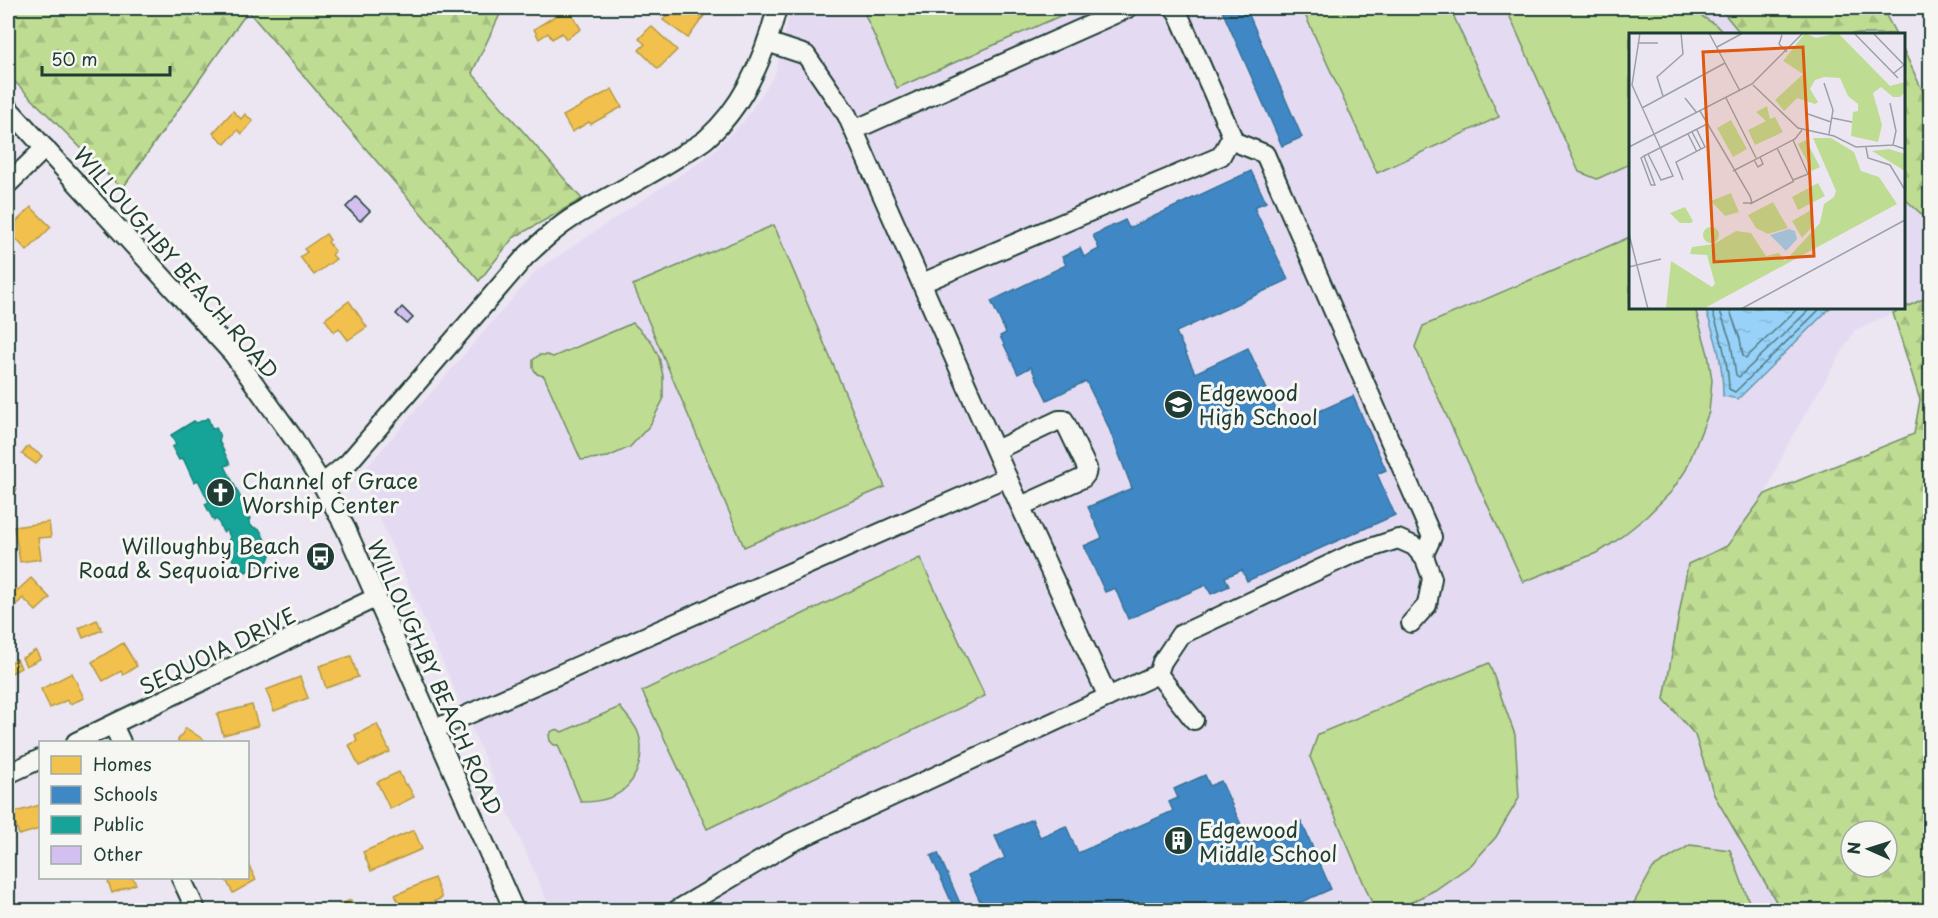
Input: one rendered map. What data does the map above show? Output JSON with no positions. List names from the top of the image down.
{
  "streets": {
    "street": ["WILLOUGHBY BEACH ROAD", "SEQUOIA DRIVE"]
  },
  "crossings": [
    ["WILLOUGHBY BEACH ROAD", "SEQUOIA DRIVE"]
  ],
  "places": {
    "school or university": ["Edgewood High School"],
    "church": ["Channel of Grace Worship Center"],
    "bus stop": ["Willoughby Beach Road & Sequoia Drive"],
    "building": ["Edgewood Middle School"]
  },
  "legend": [
    "Homes",
    "Schools",
    "Public",
    "Other"
  ],
  "scale_bar": "50 m",
  "north": "left"
}
